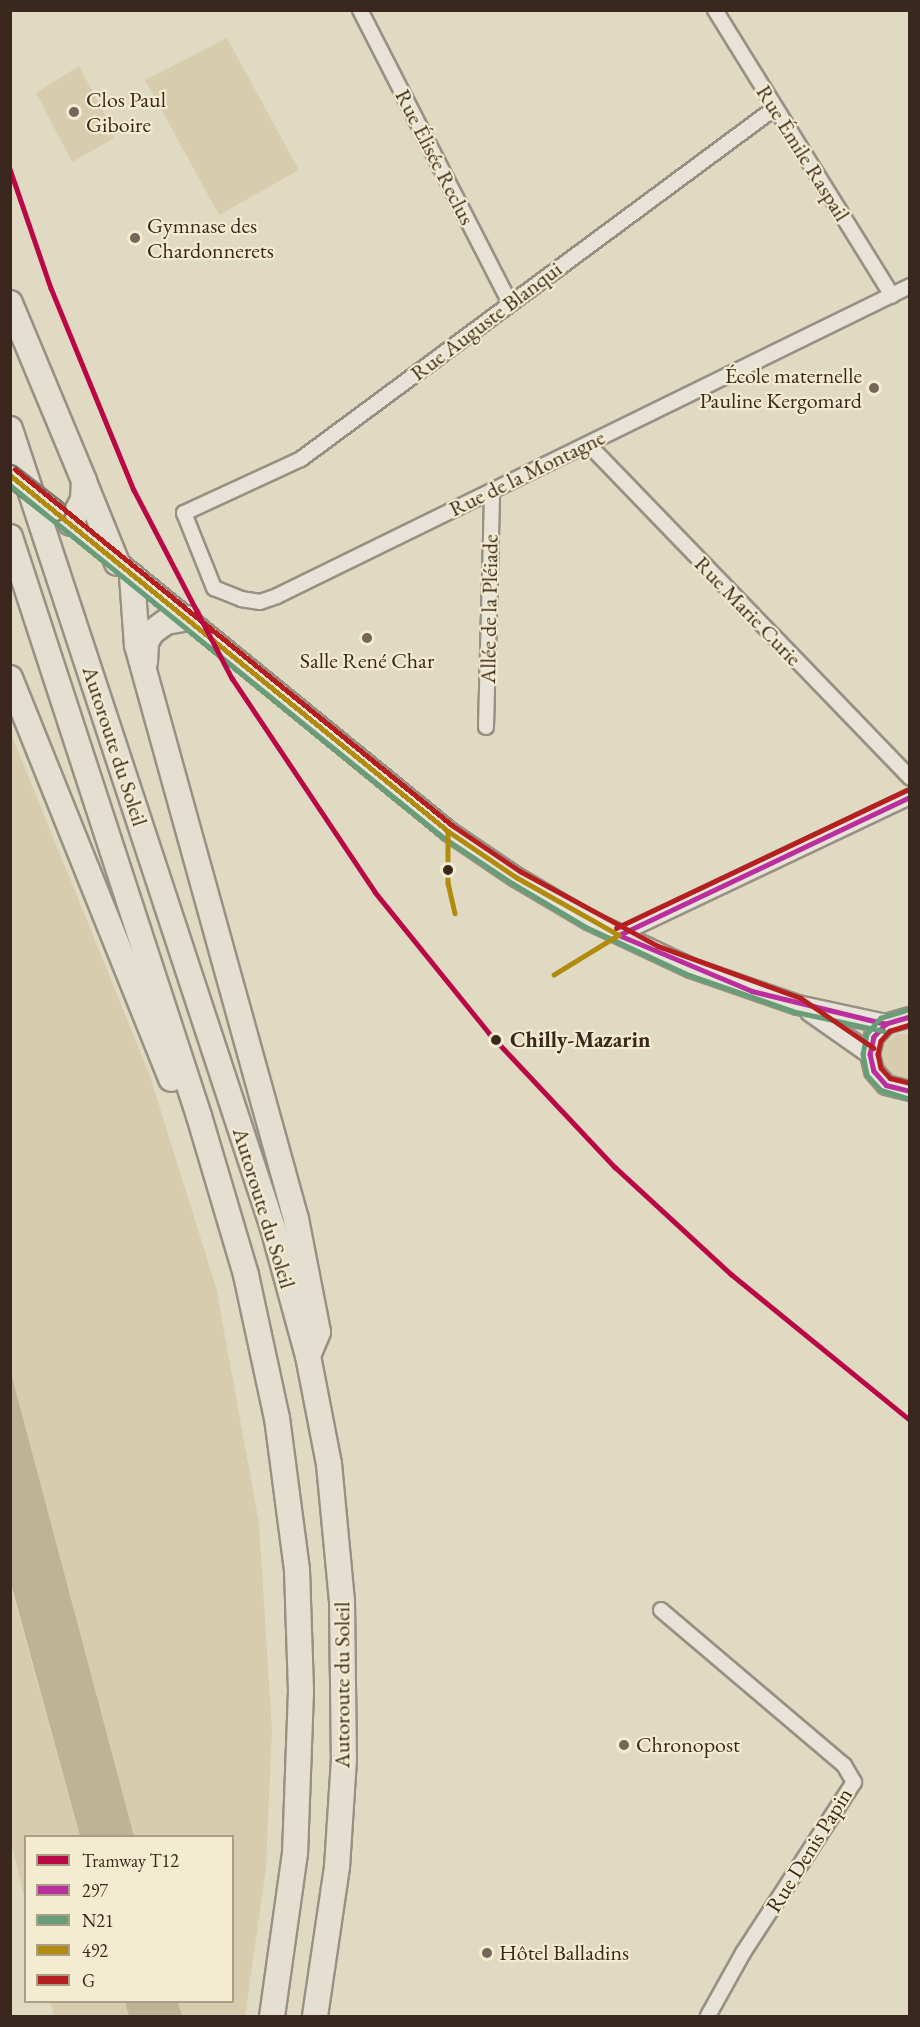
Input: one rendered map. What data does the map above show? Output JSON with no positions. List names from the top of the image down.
{
  "streets": {
    "highway": ["Autoroute du Soleil"],
    "street": [
      "Rue Émile Raspail",
      "Rue Élisée Reclus",
      "Rue Auguste Blanqui",
      "Rue de la Montagne",
      "Allée de la Pléiade",
      "Rue Marie Curie",
      "Rue Denis Papin"
    ]
  },
  "crossings": [
    ["Rue Émile Raspail", "Rue Auguste Blanqui"],
    ["Rue Émile Raspail", "Rue de la Montagne"],
    ["Rue Élisée Reclus", "Rue Auguste Blanqui"],
    ["Rue Auguste Blanqui", "Rue de la Montagne"],
    ["Rue de la Montagne", "Allée de la Pléiade"],
    ["Rue de la Montagne", "Rue Marie Curie"]
  ],
  "places": [
    "Clos Paul Giboire",
    "Gymnase des Chardonnerets",
    "École maternelle Pauline Kergomard",
    "Salle René Char",
    "Chilly-Mazarin",
    "Chronopost",
    "Hôtel Balladins"
  ],
  "lines": [
    "tram line T12",
    "transit line G",
    "transit line 492",
    "transit line N21",
    "transit line 297"
  ],
  "legend": [
    "Tramway T12",
    "297",
    "N21",
    "492",
    "G"
  ]
}
